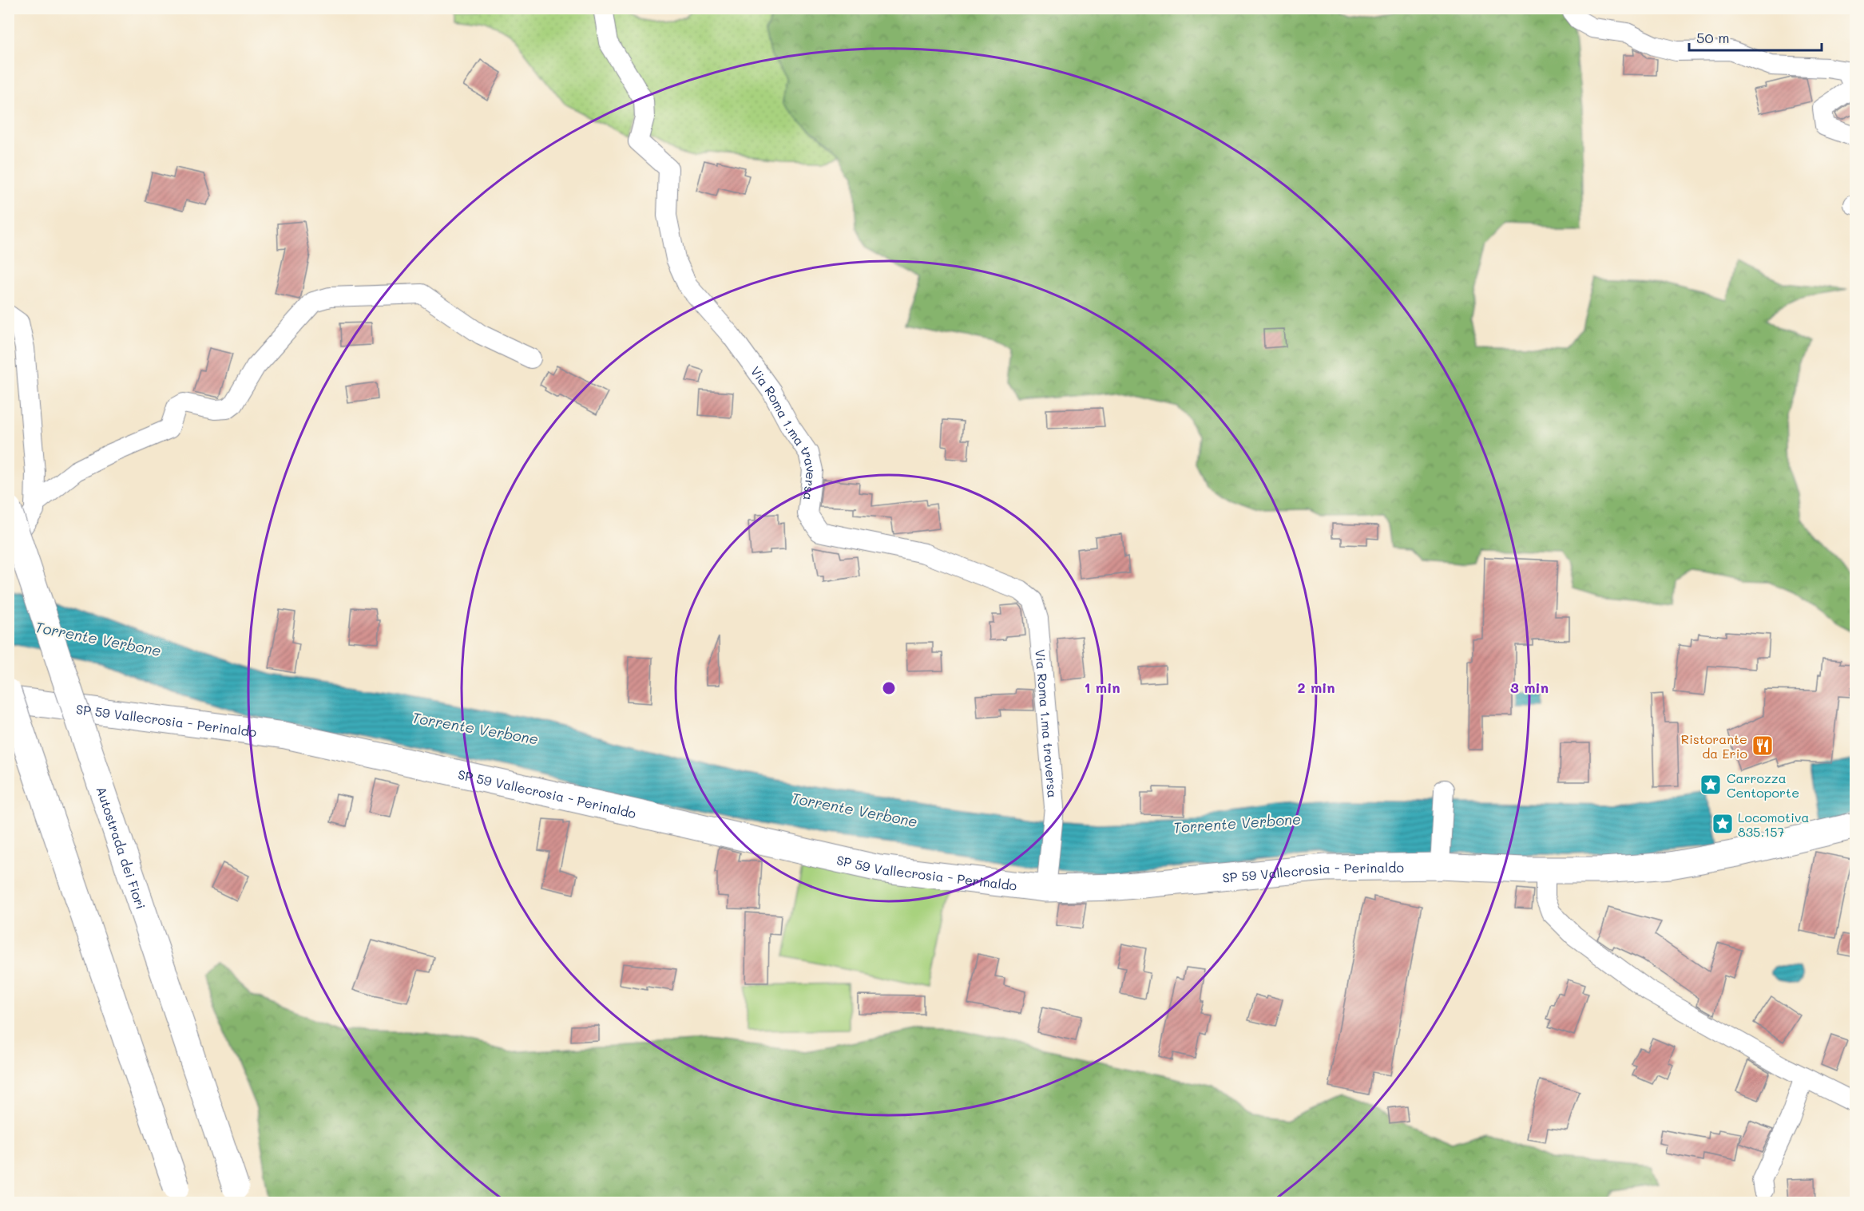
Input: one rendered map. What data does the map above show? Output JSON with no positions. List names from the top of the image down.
{
  "streets": {
    "main road": ["SP 59 Vallecrosia - Perinaldo", "Autostrada dei Fiori"],
    "street": ["Via Roma 1.ma traversa"]
  },
  "crossings": [
    ["Via Roma 1.ma traversa", "SP 59 Vallecrosia - Perinaldo"]
  ],
  "water": ["Torrente Verbone"],
  "places": {
    "restaurant": ["Ristorante da Erio"],
    "place": ["Carrozza Centoporte", "Locomotiva 835.157"]
  },
  "scale_bar": "50 m",
  "rings": ["1 min", "2 min", "3 min"]
}
